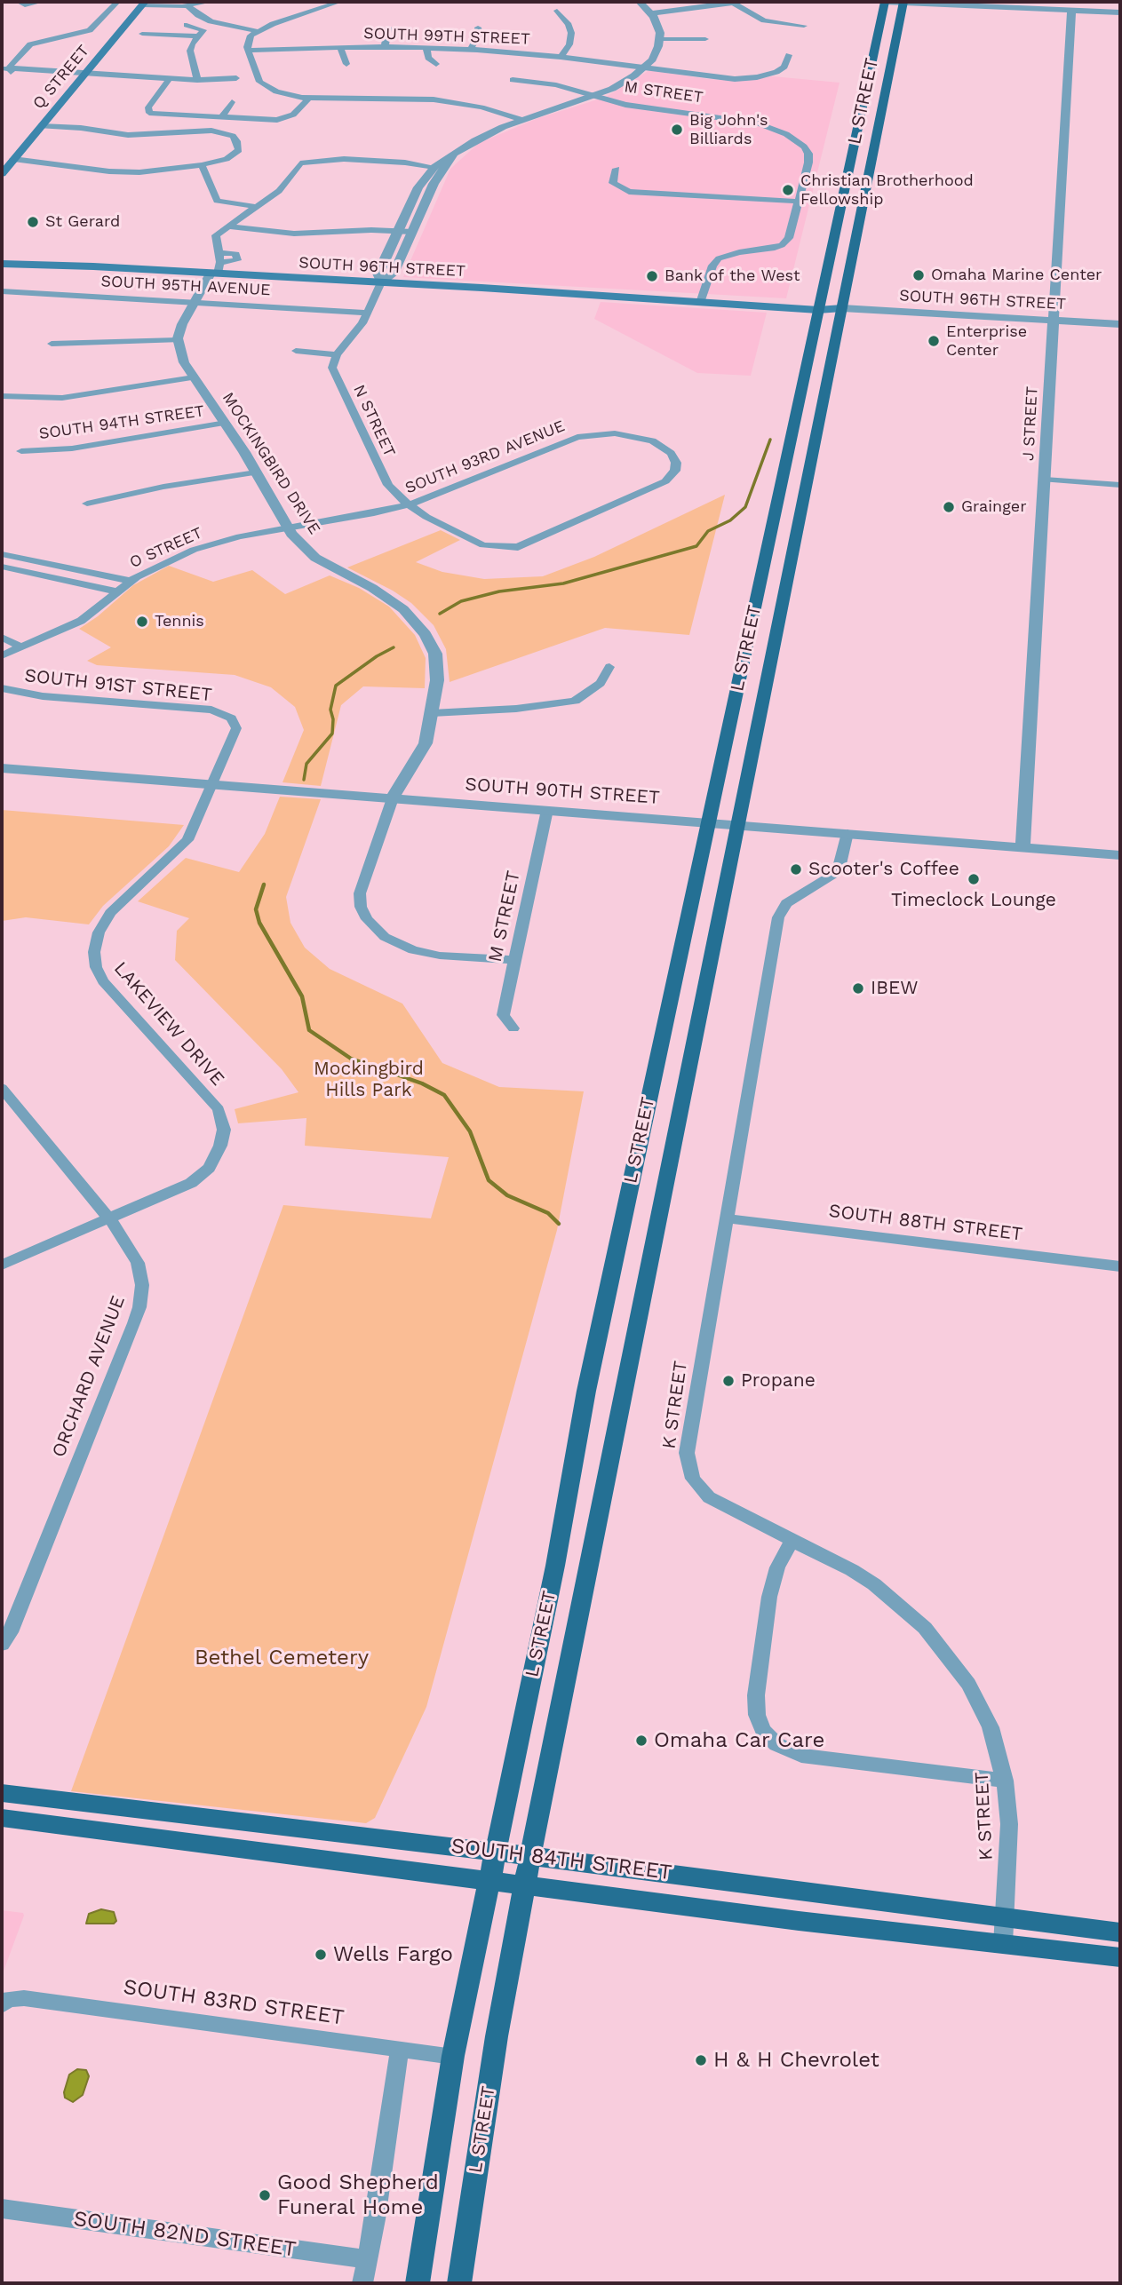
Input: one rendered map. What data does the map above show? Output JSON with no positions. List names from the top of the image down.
{
  "streets": {
    "main road": [
      "Q STREET",
      "L STREET",
      "SOUTH 96TH STREET",
      "SOUTH 84TH STREET"
    ],
    "street": [
      "SOUTH 99TH STREET",
      "M STREET",
      "SOUTH 95TH AVENUE",
      "N STREET",
      "SOUTH 94TH STREET",
      "J STREET",
      "SOUTH 93RD AVENUE",
      "MOCKINGBIRD DRIVE",
      "O STREET",
      "SOUTH 91ST STREET",
      "SOUTH 90TH STREET",
      "LAKEVIEW DRIVE",
      "SOUTH 88TH STREET",
      "ORCHARD AVENUE",
      "K STREET",
      "SOUTH 83RD STREET",
      "SOUTH 82ND STREET"
    ]
  },
  "crossings": [
    ["M STREET", "SOUTH 96TH STREET"],
    ["M STREET", "SOUTH 90TH STREET"],
    ["L STREET", "SOUTH 96TH STREET"],
    ["L STREET", "SOUTH 90TH STREET"],
    ["L STREET", "SOUTH 84TH STREET"],
    ["L STREET", "SOUTH 83RD STREET"],
    ["SOUTH 96TH STREET", "J STREET"],
    ["N STREET", "SOUTH 93RD AVENUE"],
    ["SOUTH 94TH STREET", "MOCKINGBIRD DRIVE"],
    ["J STREET", "SOUTH 90TH STREET"],
    ["SOUTH 93RD AVENUE", "MOCKINGBIRD DRIVE"],
    ["SOUTH 93RD AVENUE", "O STREET"],
    ["MOCKINGBIRD DRIVE", "O STREET"],
    ["MOCKINGBIRD DRIVE", "SOUTH 90TH STREET"],
    ["SOUTH 91ST STREET", "LAKEVIEW DRIVE"],
    ["SOUTH 90TH STREET", "LAKEVIEW DRIVE"],
    ["SOUTH 90TH STREET", "K STREET"],
    ["LAKEVIEW DRIVE", "ORCHARD AVENUE"],
    ["SOUTH 88TH STREET", "K STREET"],
    ["K STREET", "SOUTH 84TH STREET"]
  ],
  "parks": ["Mockingbird Hills Park", "Bethel Cemetery"],
  "places": [
    "Big John's Billiards",
    "Christian Brotherhood Fellowship",
    "St Gerard",
    "Omaha Marine Center",
    "Bank of the West",
    "Enterprise Center",
    "Grainger",
    "Tennis",
    "Scooter's Coffee",
    "Timeclock Lounge",
    "IBEW",
    "Propane",
    "Omaha Car Care",
    "Wells Fargo",
    "H & H Chevrolet",
    "Good Shepherd Funeral Home"
  ]
}
